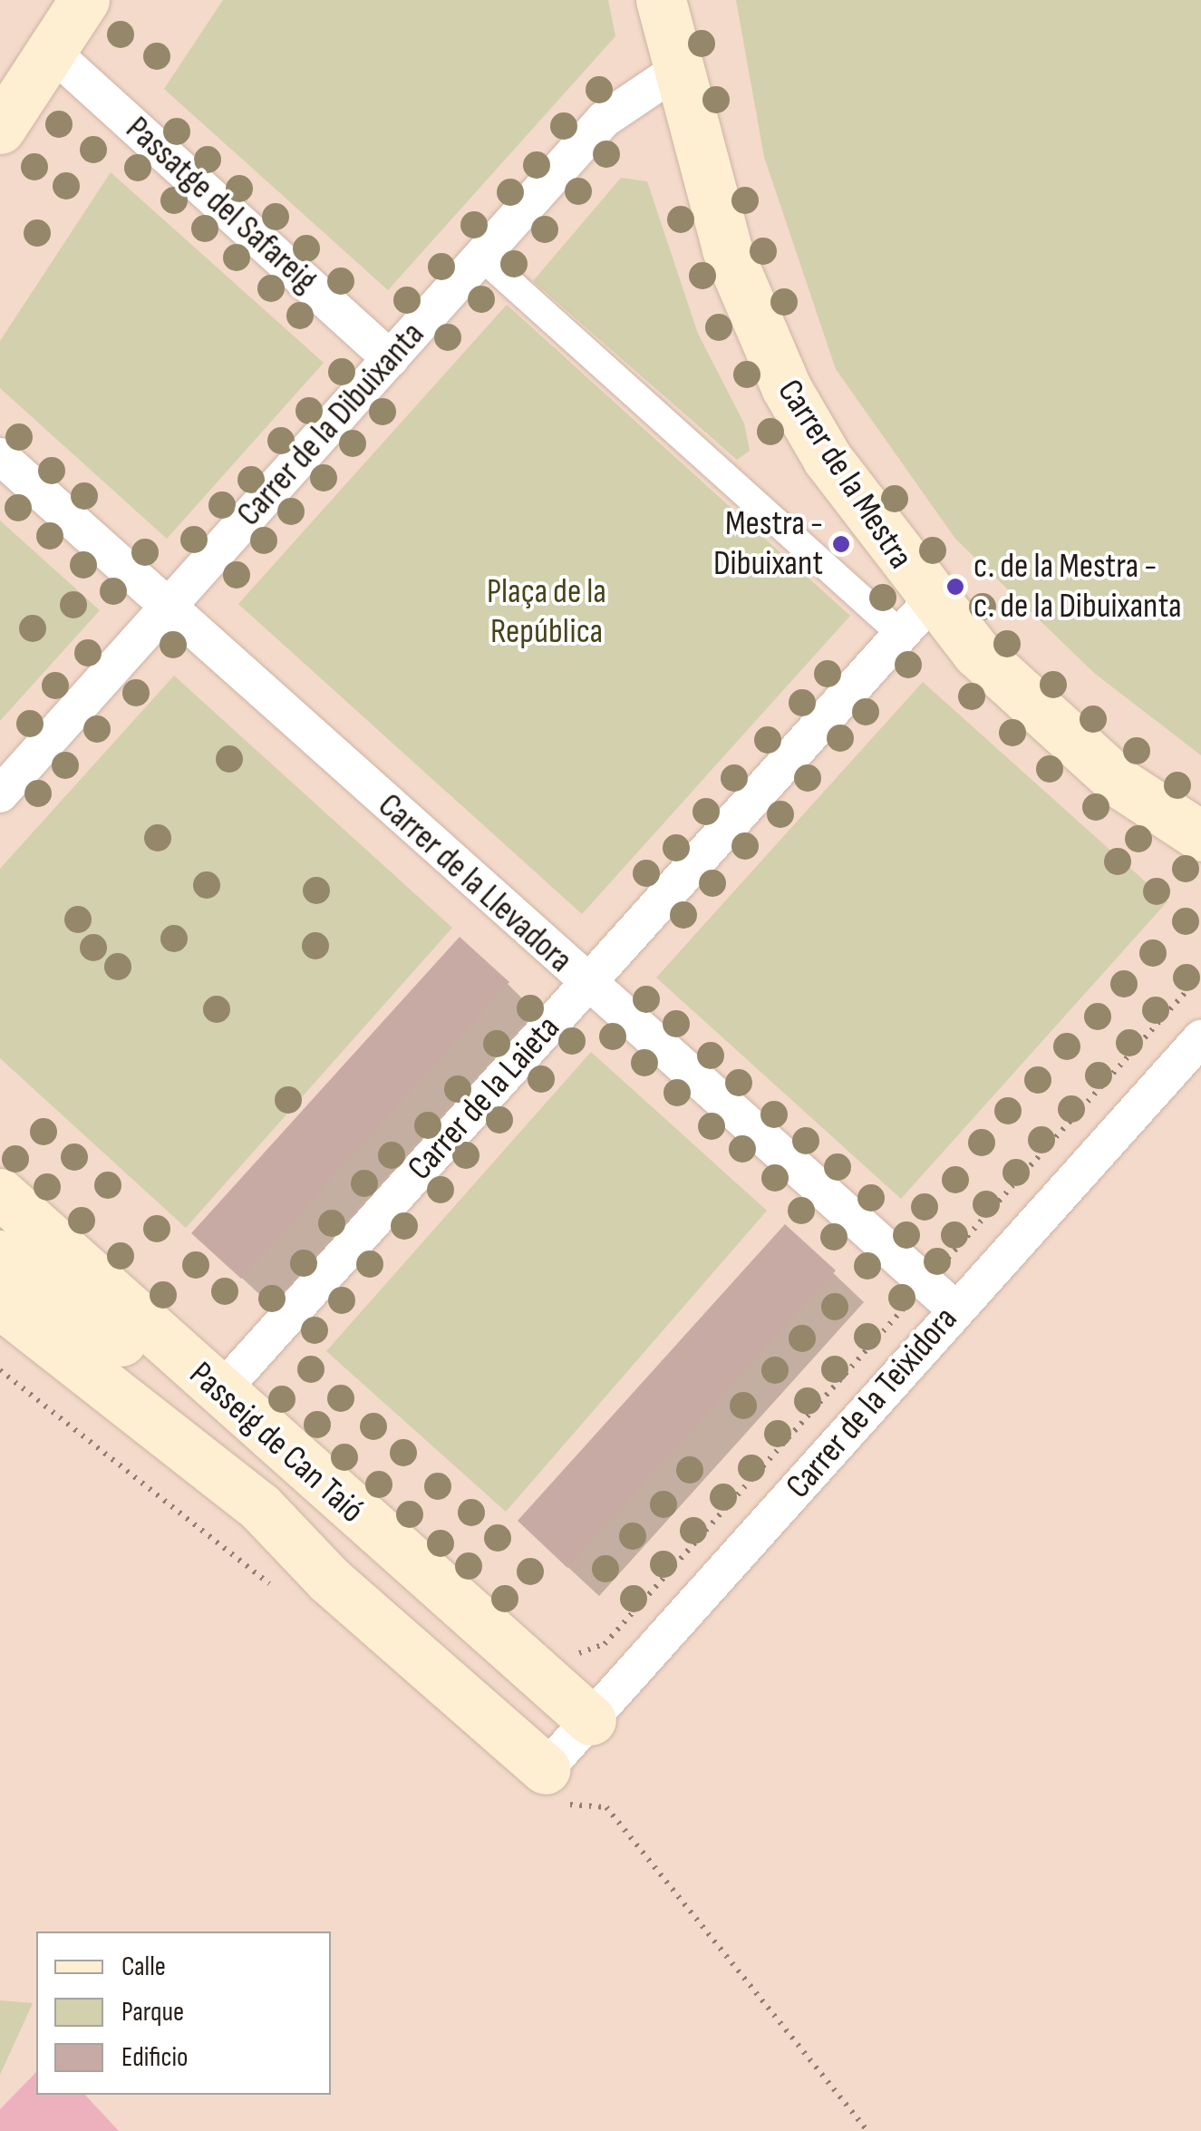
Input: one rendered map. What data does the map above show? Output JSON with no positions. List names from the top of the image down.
{
  "streets": {
    "main road": ["Carrer de la Mestra", "Passeig de Can Taió"],
    "street": [
      "Passatge del Safareig",
      "Carrer de la Dibuixanta",
      "Carrer de la Llevadora",
      "Carrer de la Laieta",
      "Carrer de la Teixidora"
    ]
  },
  "crossings": [
    ["Passatge del Safareig", "Carrer de la Dibuixanta"],
    ["Carrer de la Dibuixanta", "Carrer de la Mestra"],
    ["Carrer de la Dibuixanta", "Carrer de la Llevadora"],
    ["Carrer de la Mestra", "Carrer de la Laieta"],
    ["Carrer de la Llevadora", "Carrer de la Laieta"],
    ["Carrer de la Llevadora", "Carrer de la Teixidora"],
    ["Carrer de la Laieta", "Passeig de Can Taió"],
    ["Carrer de la Teixidora", "Passeig de Can Taió"]
  ],
  "parks": ["Plaça de la República"],
  "places": ["Mestra - Dibuixant", "c. de la Mestra - c. de la Dibuixanta"],
  "legend": ["Calle", "Parque", "Edificio"]
}
